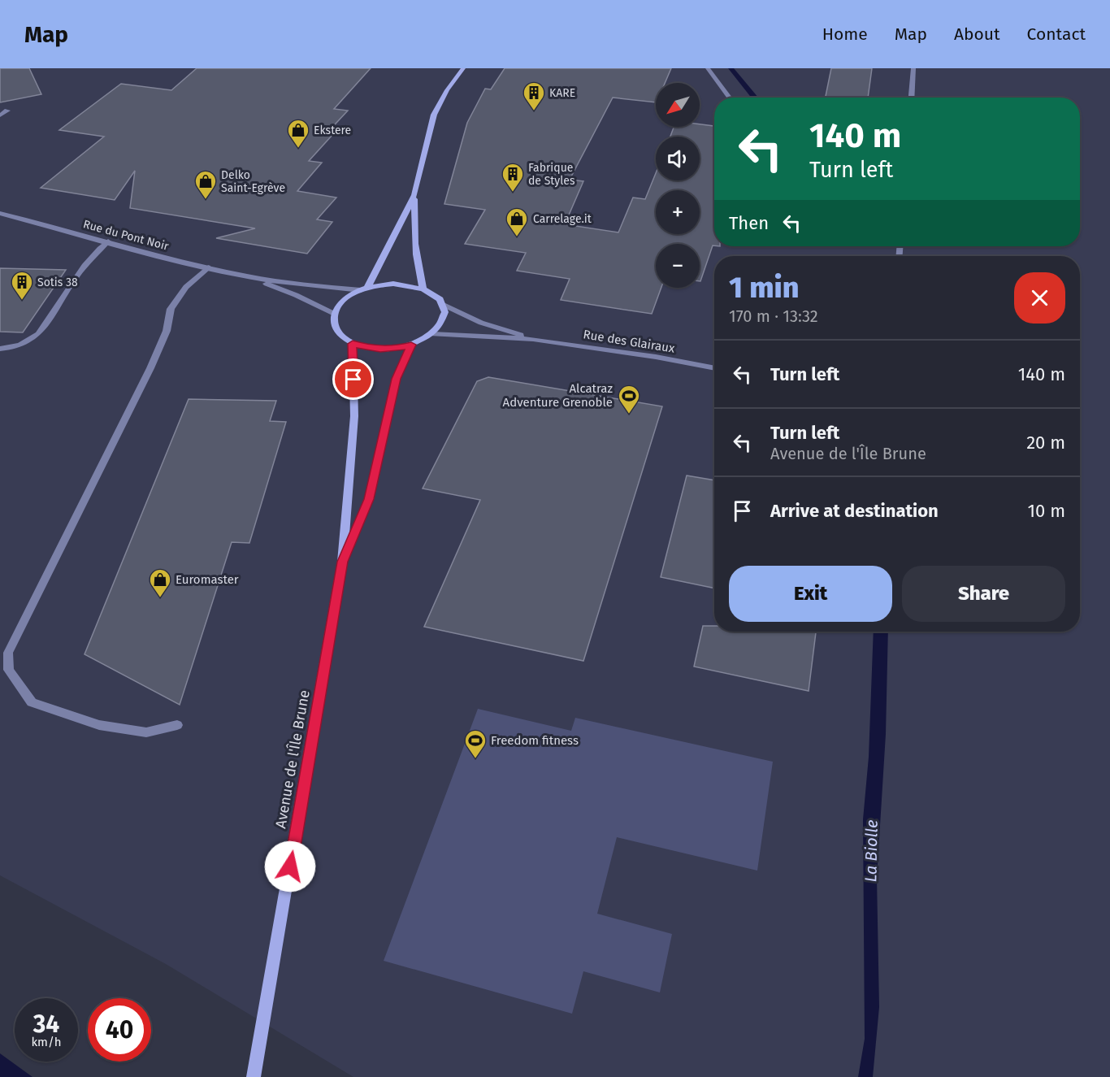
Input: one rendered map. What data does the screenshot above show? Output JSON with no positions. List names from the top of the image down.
{
  "streets": {
    "street": ["Rue du Pont Noir", "Rue des Glairaux", "Avenue de l'Île Brune"]
  },
  "crossings": [
    ["Rue du Pont Noir", "Rue des Glairaux"],
    ["Rue du Pont Noir", "Avenue de l'Île Brune"],
    ["Rue des Glairaux", "Avenue de l'Île Brune"]
  ],
  "water": ["La Biolle"],
  "places": {
    "building": ["KARE", "Fabrique de Styles", "Sotis 38"],
    "shop": [
      "Ekstere",
      "Delko Saint-Egrève",
      "Carrelage.it",
      "Euromaster"
    ],
    "sports": ["Alcatraz Adventure Grenoble", "Freedom fitness"]
  },
  "north": "bottom left",
  "page": {
    "header": "Map",
    "nav": [
      "Home",
      "Map",
      "About",
      "Contact"
    ],
    "map_buttons": ["+", "−"],
    "turn": ["140 m", "Turn left"],
    "then": "Then",
    "heading": ["1 min", "170 m · 13:32"],
    "list": [
      {
        "name": "Turn left",
        "value": "140 m"
      },
      {
        "name": "Turn left",
        "note": "Avenue de l'Île Brune",
        "value": "20 m"
      },
      {
        "name": "Arrive at destination",
        "value": "10 m"
      }
    ],
    "buttons": ["Exit", "Share"],
    "speed": "34 km/h",
    "limit": "40"
  }
}
